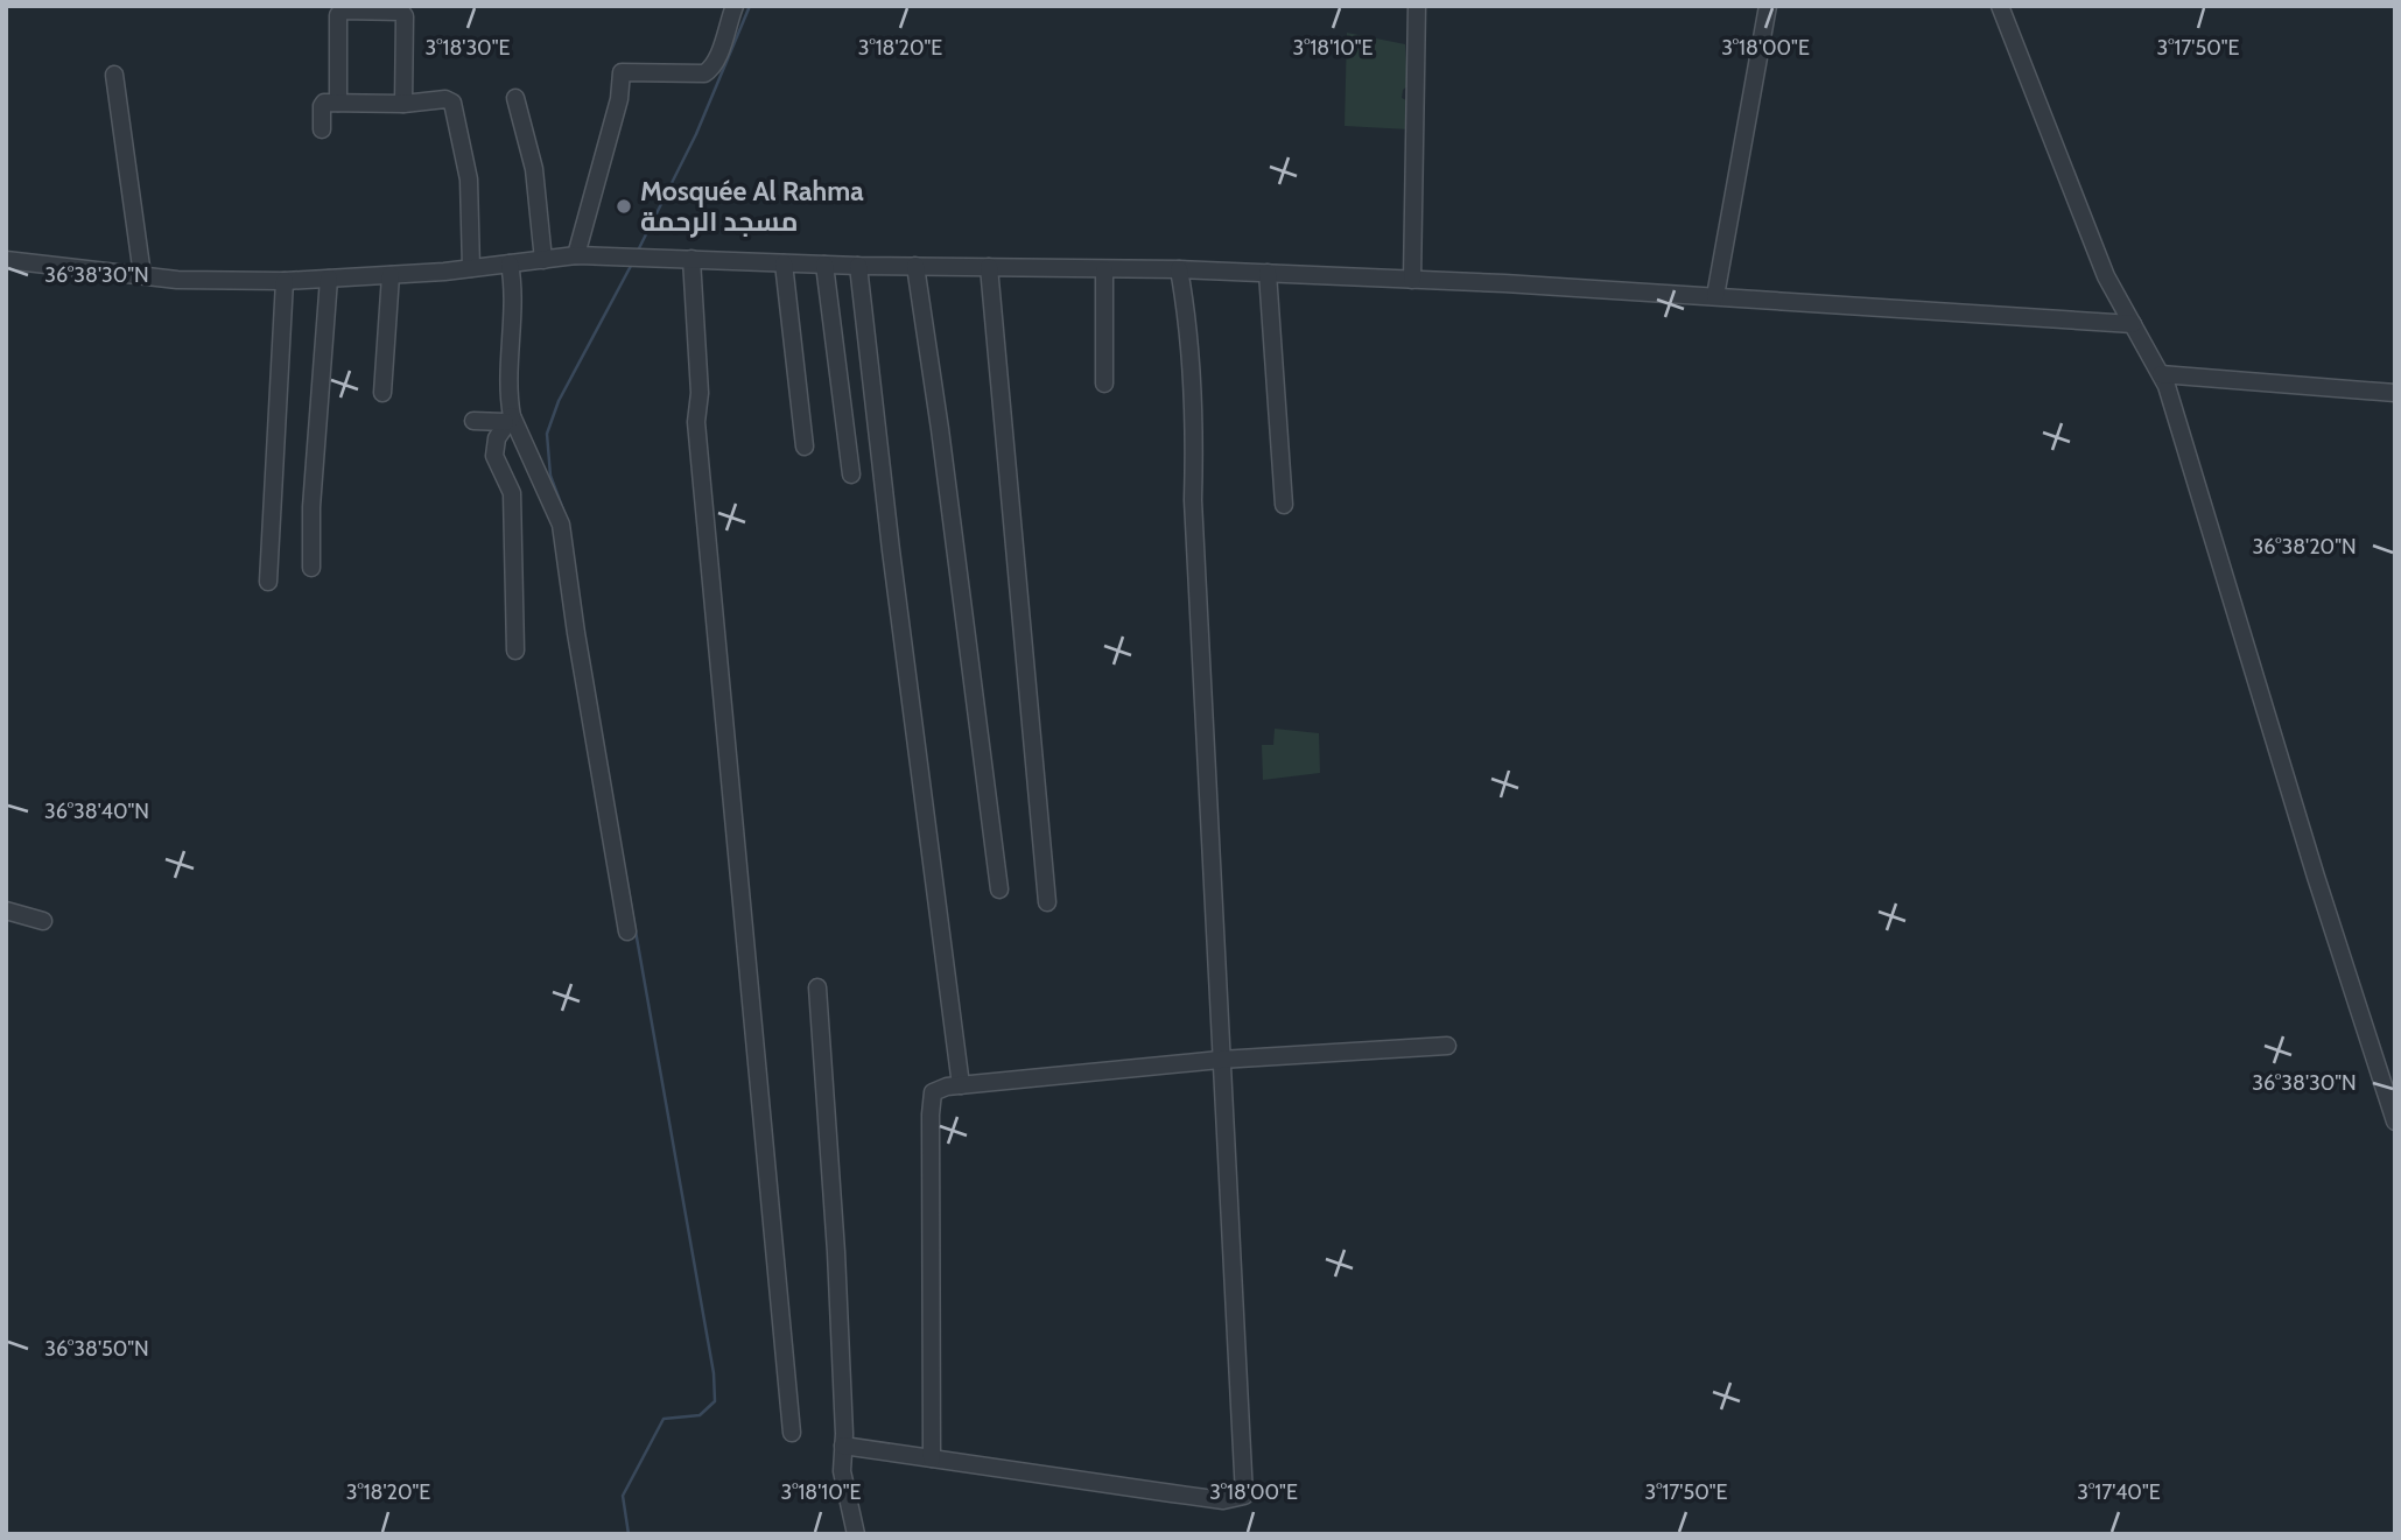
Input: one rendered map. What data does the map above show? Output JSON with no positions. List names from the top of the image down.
{
  "places": ["Mosquée Al Rahma مسجد الرحمة"],
  "coordinates": [
    "3°18'30\"E",
    "3°18'20\"E",
    "3°18'10\"E",
    "3°18'00\"E",
    "3°17'50\"E",
    "36°38'30\"N",
    "36°38'20\"N",
    "36°38'40\"N",
    "36°38'50\"N",
    "3°17'40\"E"
  ]
}
